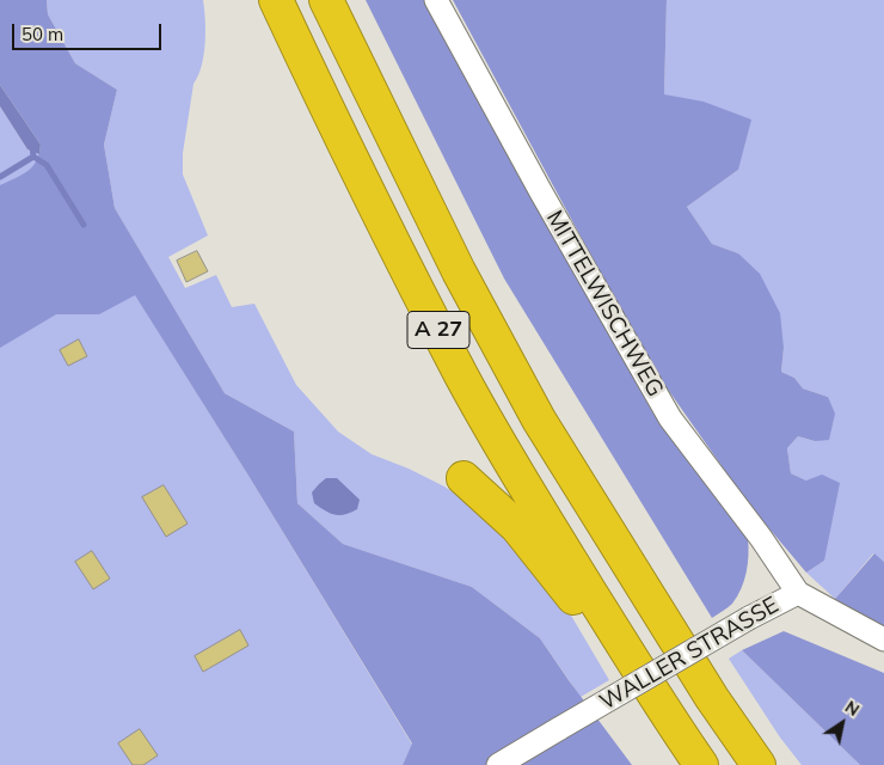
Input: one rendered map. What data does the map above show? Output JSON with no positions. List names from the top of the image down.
{
  "streets": {
    "highway": ["A 27"],
    "street": ["MITTELWISCHWEG", "WALLER STRASSE"]
  },
  "crossings": [
    ["MITTELWISCHWEG", "WALLER STRASSE"]
  ],
  "scale_bar": "50 m",
  "north": "top right"
}
